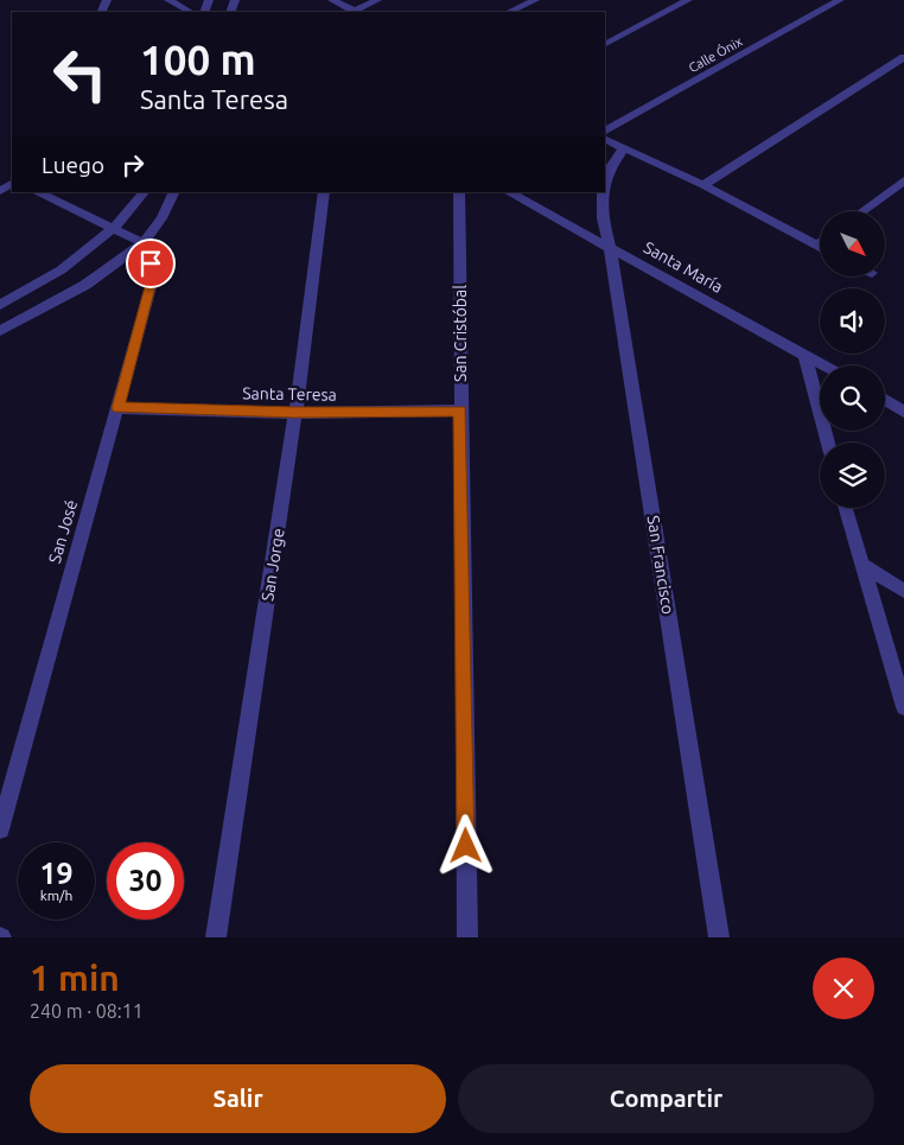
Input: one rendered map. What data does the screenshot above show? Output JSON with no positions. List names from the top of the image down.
{
  "streets": {
    "street": [
      "Calle Ónix",
      "Santa María",
      "San Cristóbal",
      "Santa Teresa",
      "San José",
      "San Jorge",
      "San Francisco"
    ]
  },
  "crossings": [
    ["Santa María", "San Francisco"],
    ["San Cristóbal", "Santa Teresa"],
    ["Santa Teresa", "San José"],
    ["Santa Teresa", "San Jorge"]
  ],
  "north": "bottom right",
  "page": {
    "turn": ["100 m", "Santa Teresa"],
    "then": "Luego",
    "speed": "19 km/h",
    "limit": "30",
    "heading": ["1 min", "240 m · 08:11"],
    "buttons": ["Salir", "Compartir"]
  }
}
